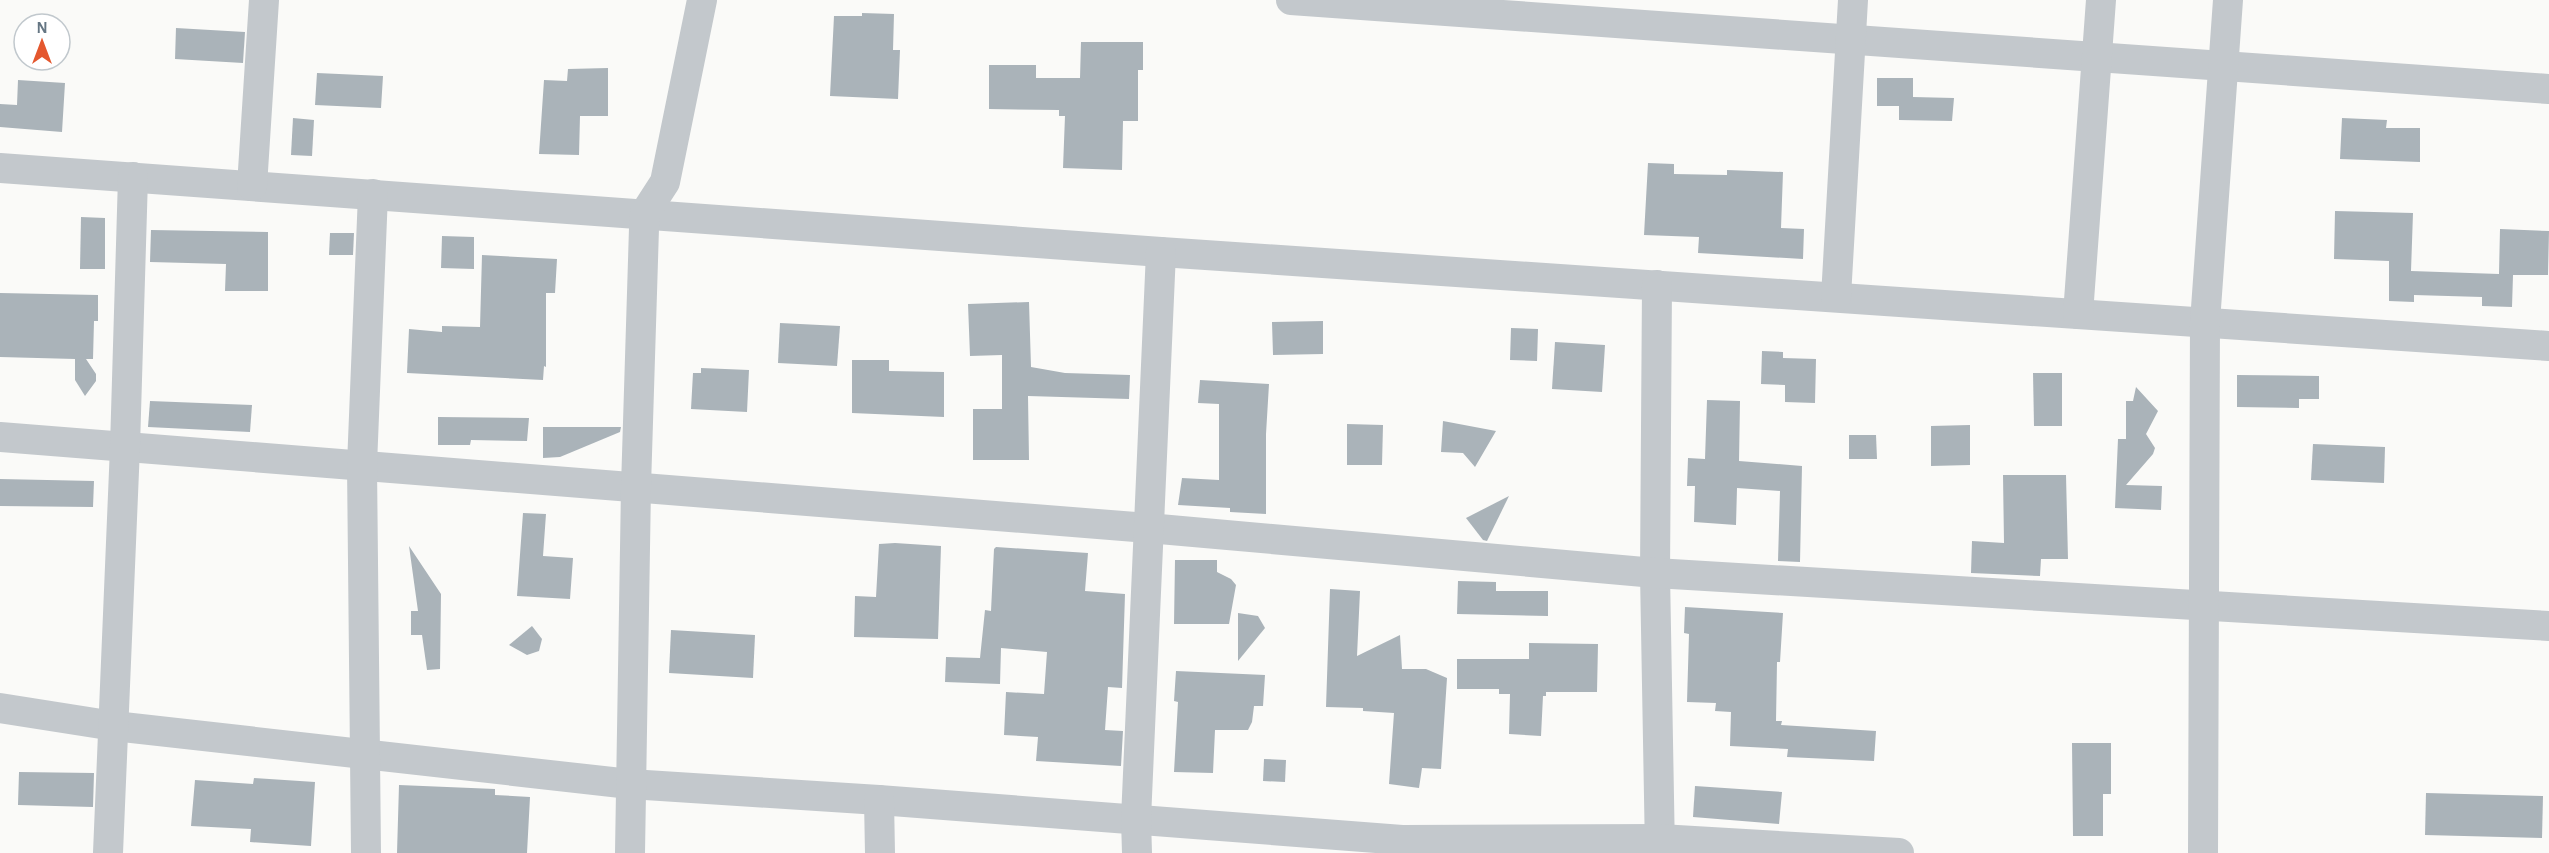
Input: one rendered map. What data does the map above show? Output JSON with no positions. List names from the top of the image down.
{
  "north": "top"
}
